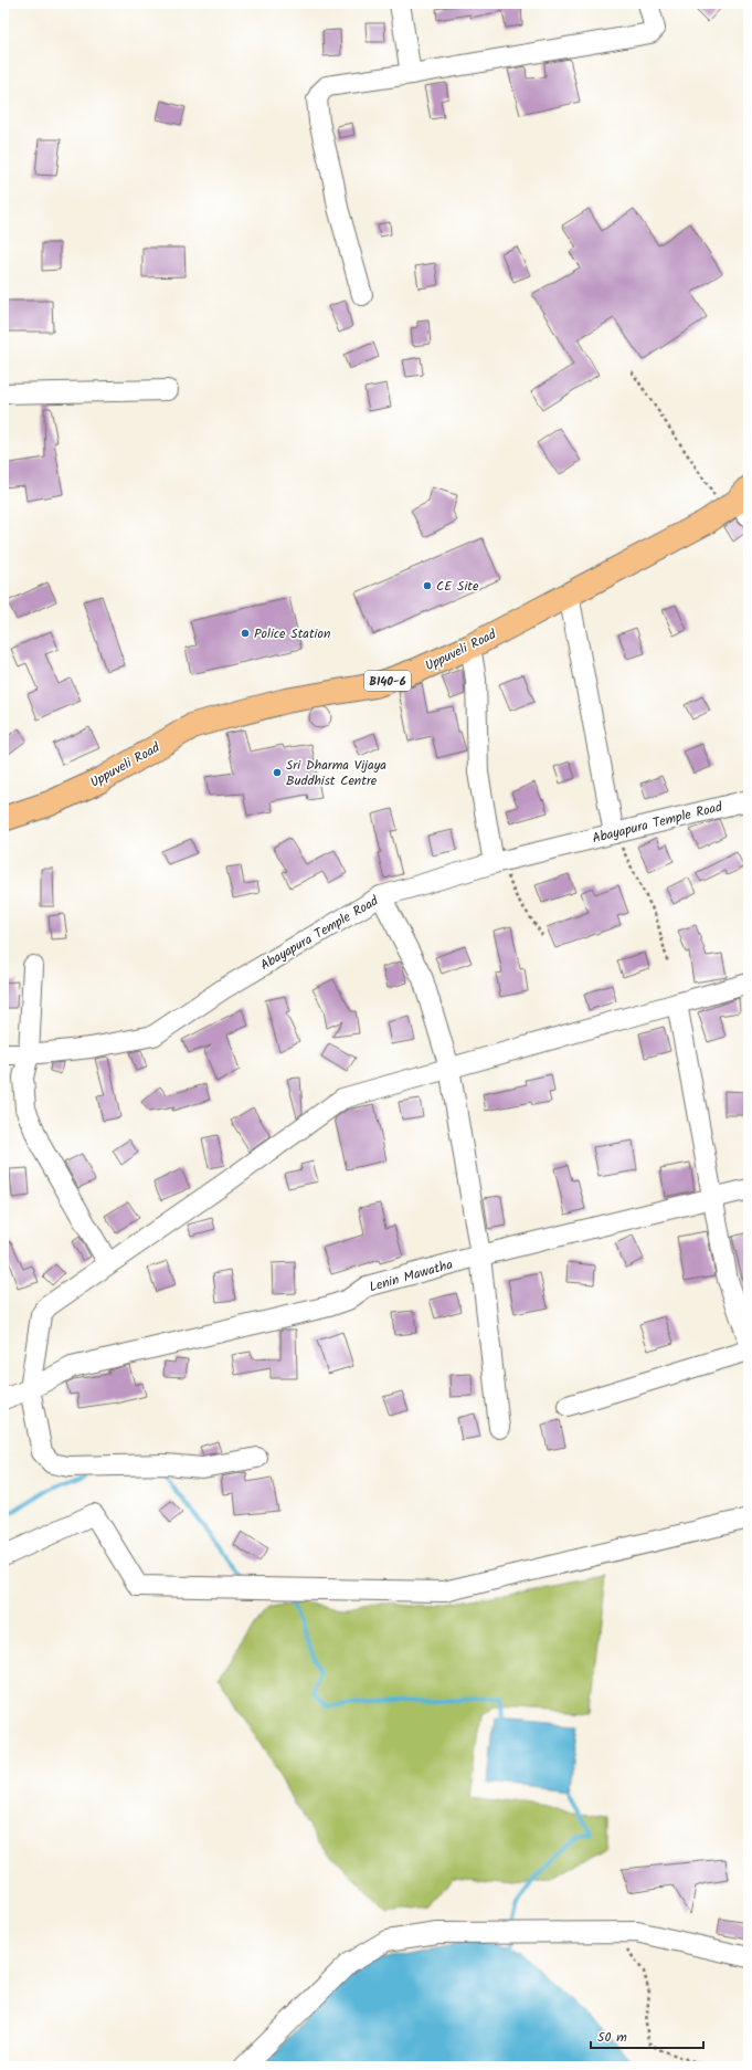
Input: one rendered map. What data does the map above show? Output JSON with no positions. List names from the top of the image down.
{
  "streets": {
    "main road": ["Uppuveli Road", "B140-6"],
    "street": ["Abayapura Temple Road", "Lenin Mawatha"]
  },
  "places": ["CE Site", "Police Station", "Sri Dharma Vijaya Buddhist Centre"],
  "scale_bar": "50 m"
}
